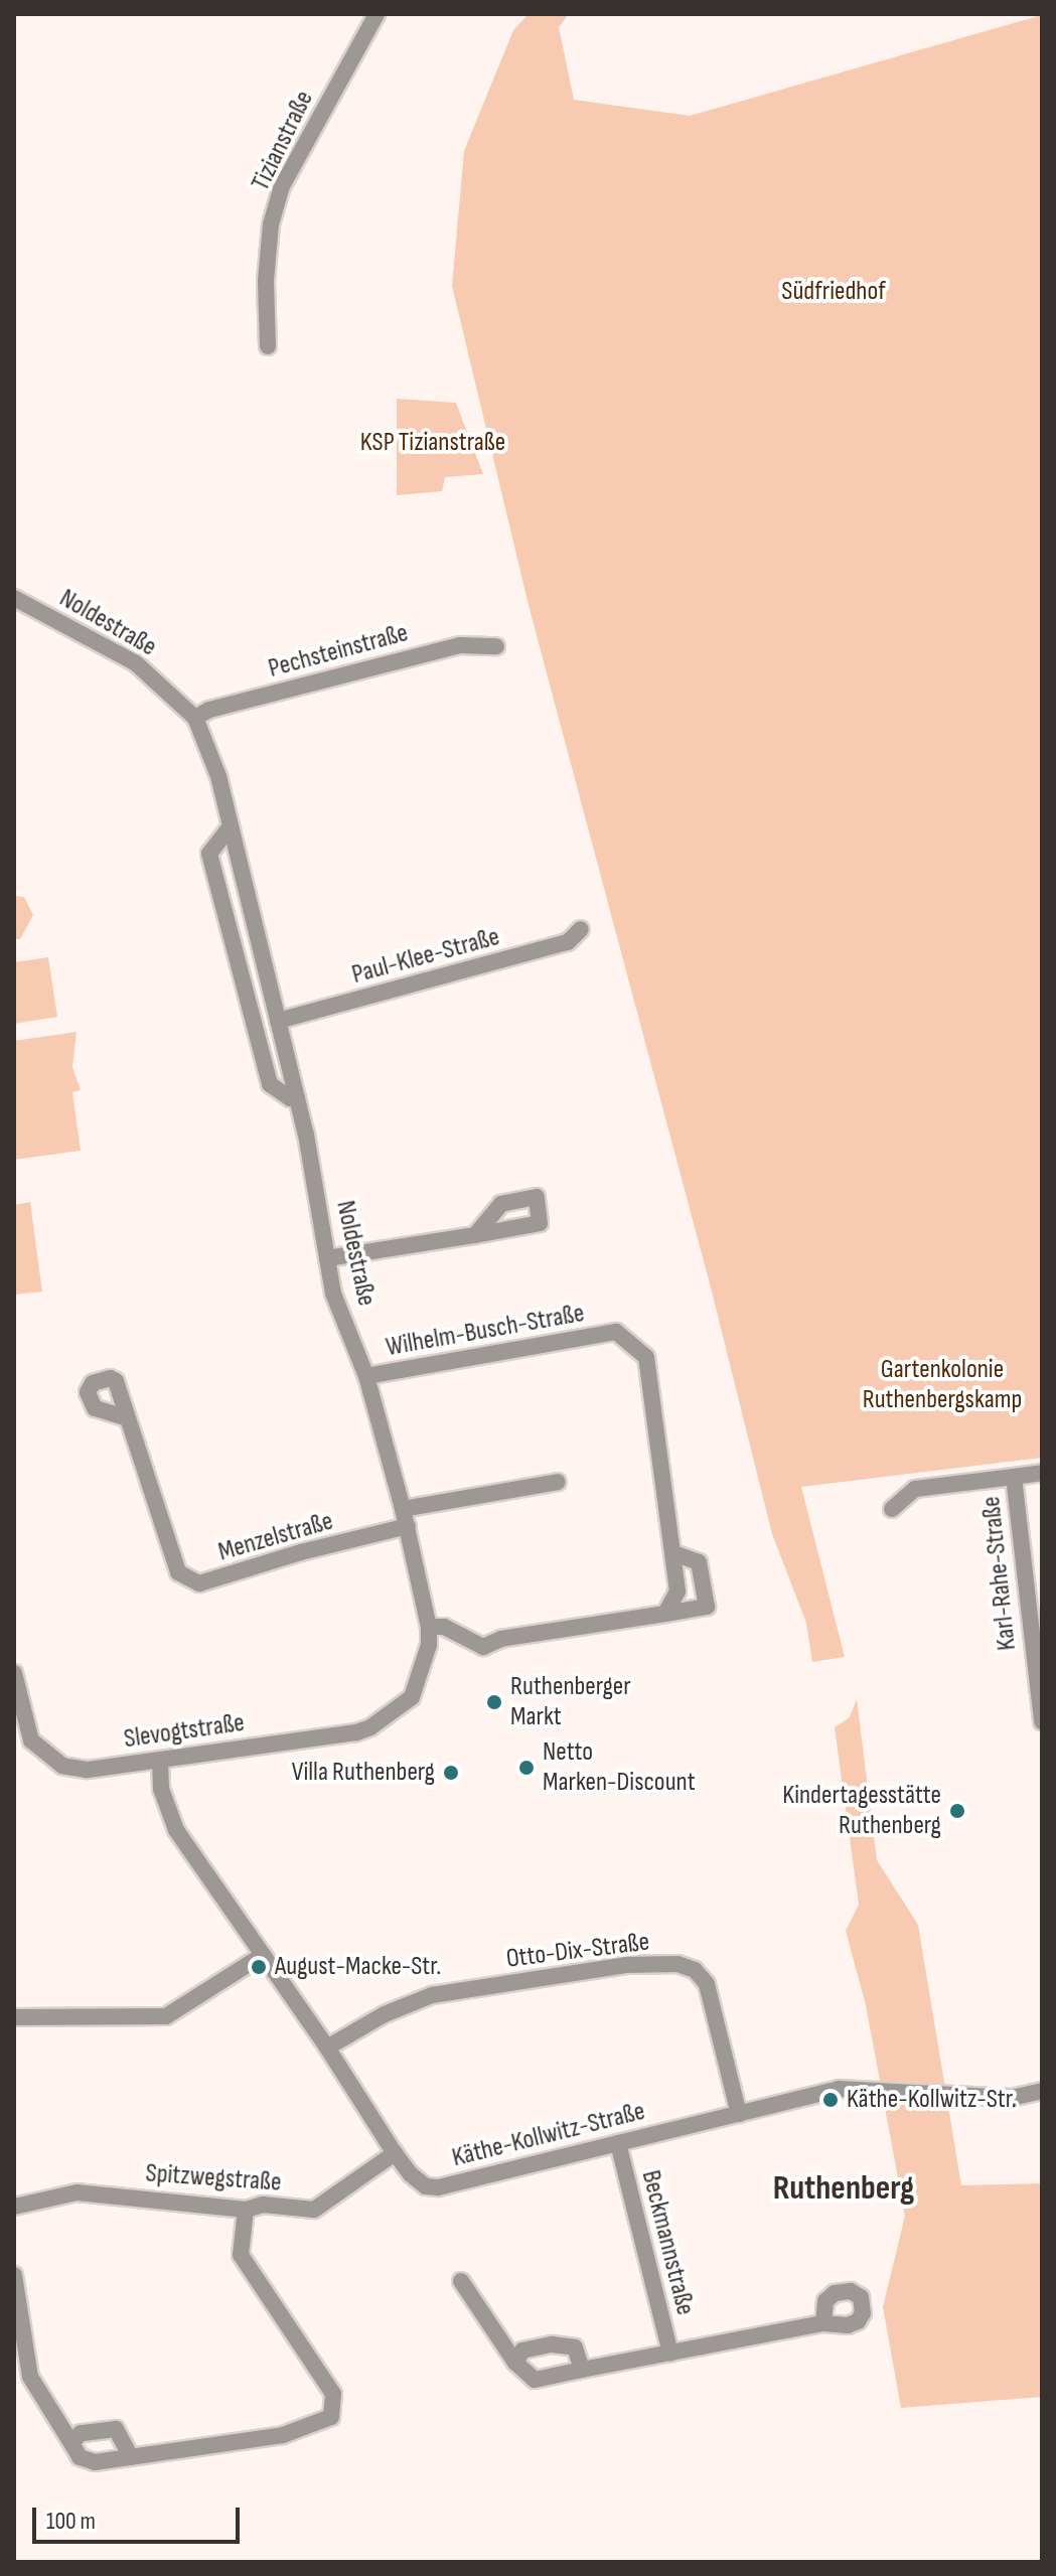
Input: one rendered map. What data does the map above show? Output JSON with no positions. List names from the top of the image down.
{
  "streets": {
    "street": [
      "Tizianstraße",
      "Noldestraße",
      "Pechsteinstraße",
      "Paul-Klee-Straße",
      "Wilhelm-Busch-Straße",
      "Menzelstraße",
      "Karl-Rahe-Straße",
      "Slevogtstraße",
      "Otto-Dix-Straße",
      "Käthe-Kollwitz-Straße",
      "Spitzwegstraße",
      "Beckmannstraße"
    ]
  },
  "crossings": [
    ["Noldestraße", "Pechsteinstraße"],
    ["Noldestraße", "Paul-Klee-Straße"],
    ["Noldestraße", "Wilhelm-Busch-Straße"],
    ["Noldestraße", "Menzelstraße"],
    ["Noldestraße", "Slevogtstraße"],
    ["Slevogtstraße", "Käthe-Kollwitz-Straße"],
    ["Otto-Dix-Straße", "Käthe-Kollwitz-Straße"],
    ["Käthe-Kollwitz-Straße", "Spitzwegstraße"],
    ["Käthe-Kollwitz-Straße", "Beckmannstraße"]
  ],
  "districts": ["Ruthenberg"],
  "parks": ["Südfriedhof", "KSP Tizianstraße", "Gartenkolonie Ruthenbergskamp"],
  "places": [
    "Ruthenberger Markt",
    "Netto Marken-Discount",
    "Villa Ruthenberg",
    "Kindertagesstätte Ruthenberg",
    "August-Macke-Str.",
    "Käthe-Kollwitz-Str."
  ],
  "scale_bar": "100 m"
}
